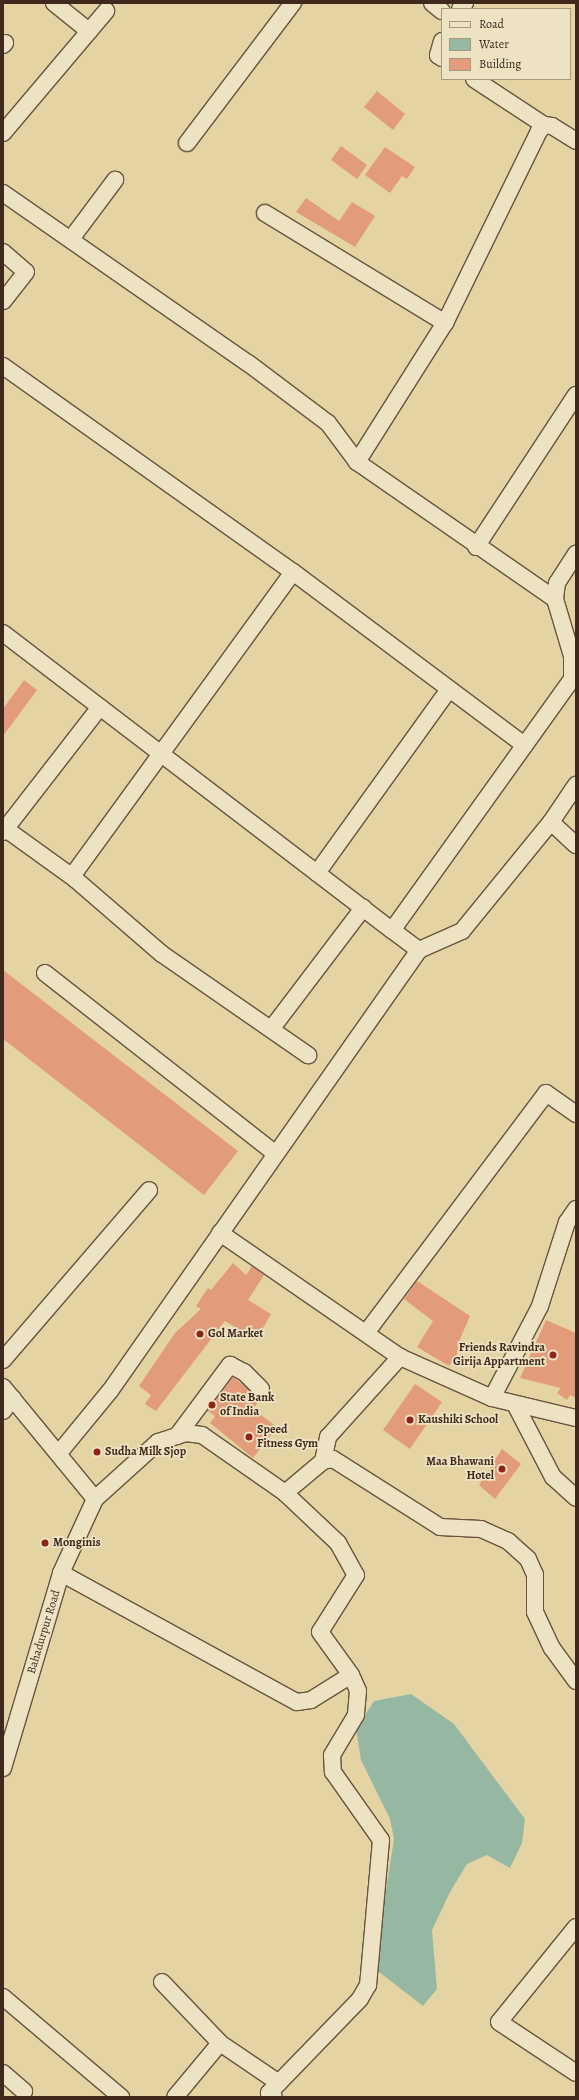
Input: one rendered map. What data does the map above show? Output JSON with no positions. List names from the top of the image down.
{
  "streets": {
    "street": ["Bahadurpur Road"]
  },
  "places": [
    "Gol Market",
    "Friends Ravindra Girija Appartment",
    "State Bank of India",
    "Kaushiki School",
    "Speed Fitness Gym",
    "Sudha Milk Sjop",
    "Maa Bhawani Hotel",
    "Monginis"
  ],
  "legend": ["Road", "Water", "Building"]
}
